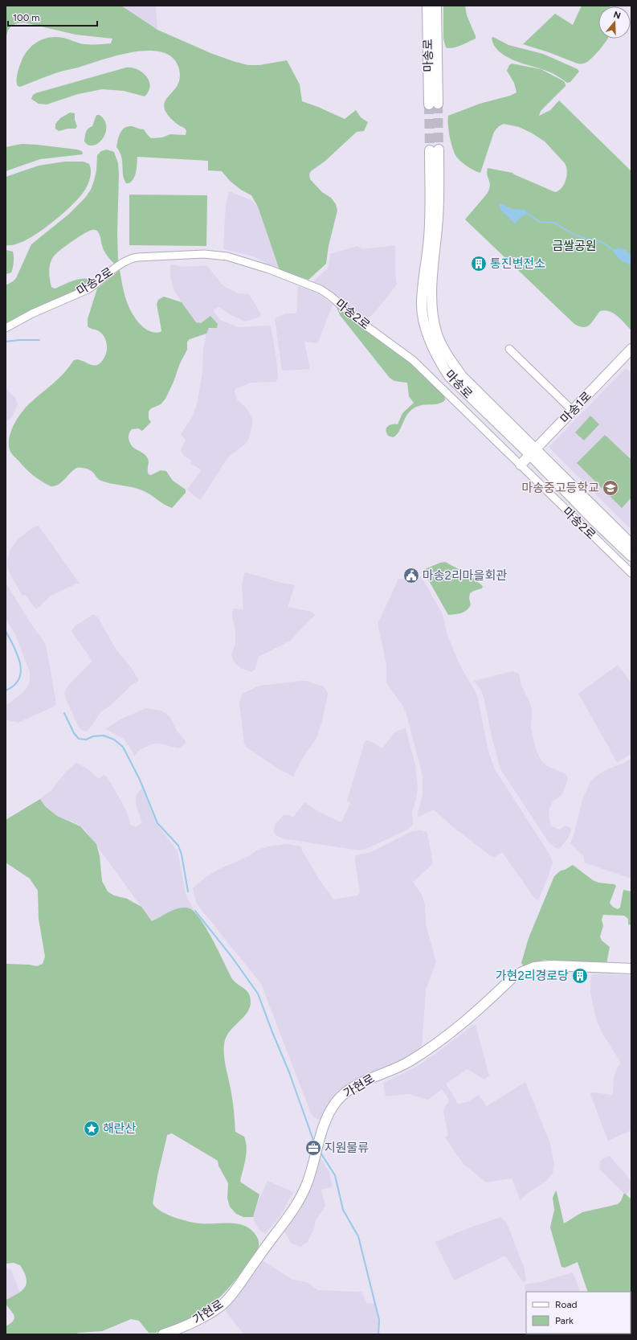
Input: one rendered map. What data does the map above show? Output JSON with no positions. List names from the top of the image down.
{
  "streets": {
    "street": [
      "마송로",
      "마송2로",
      "마송1로",
      "가현로"
    ]
  },
  "crossings": [
    ["마송로", "마송1로"],
    ["마송2로", "마송1로"]
  ],
  "parks": ["금쌀공원"],
  "places": {
    "building": ["통진변전소", "가현2리경로당"],
    "school or university": ["마송중고등학교"],
    "public building": ["마송2리마을회관"],
    "place": ["해란산"],
    "office": ["지원물류"]
  },
  "legend": ["Road", "Park"],
  "scale_bar": "100 m",
  "north": "top"
}
